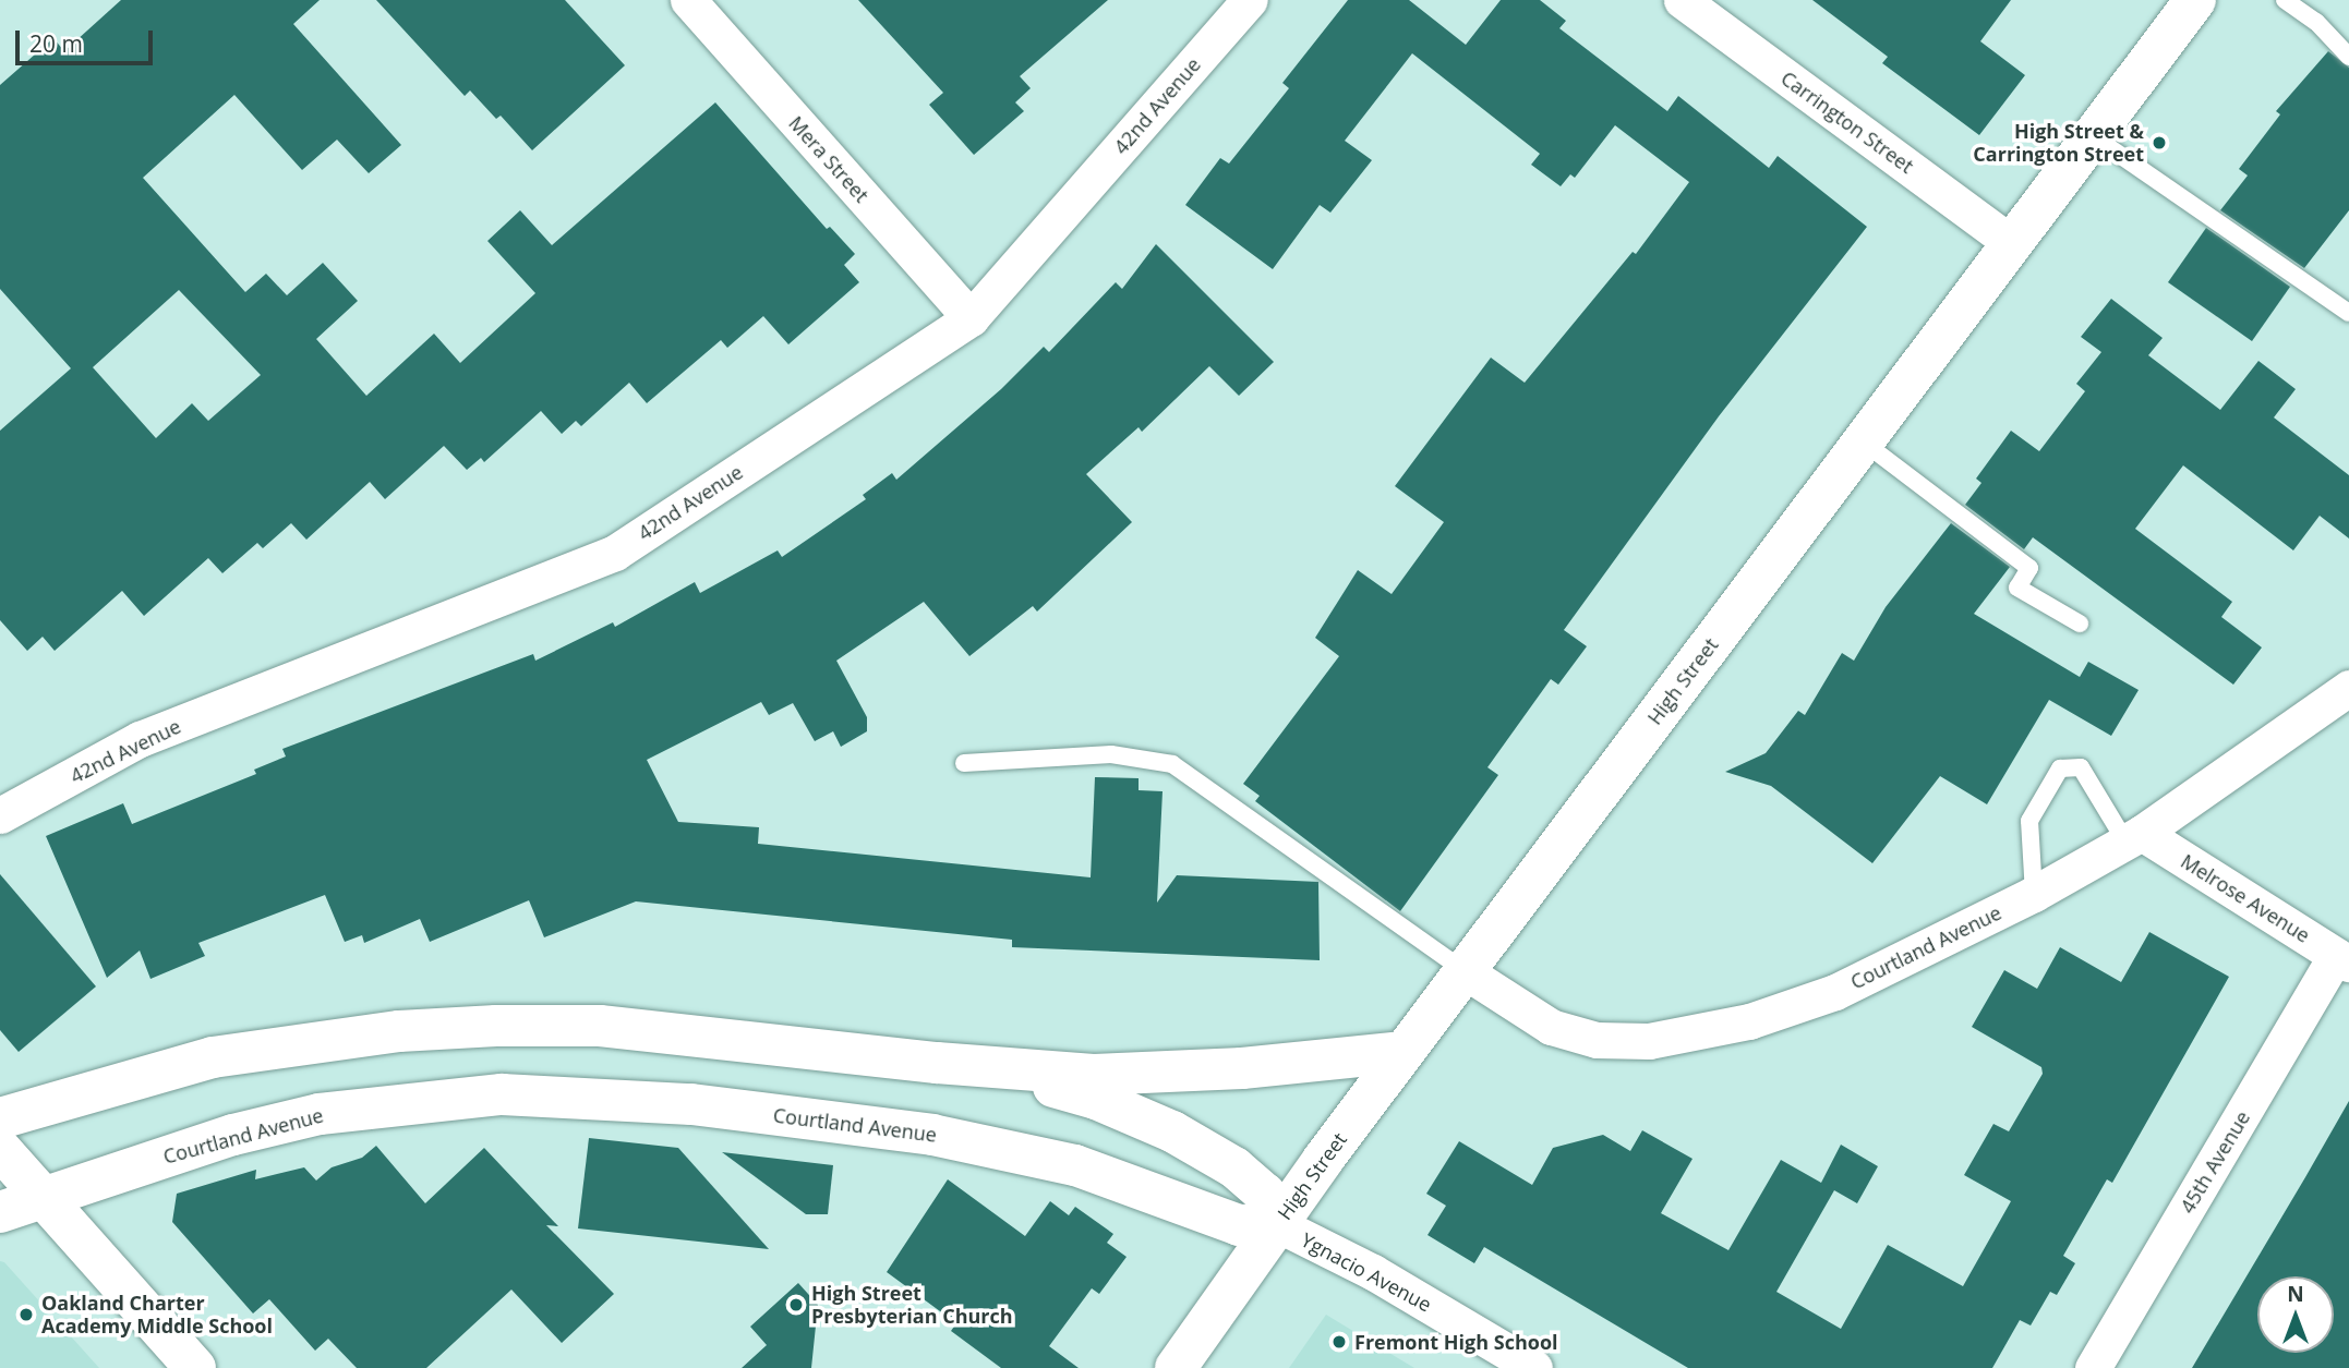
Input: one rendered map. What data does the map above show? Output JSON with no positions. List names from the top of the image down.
{
  "streets": {
    "main road": ["High Street", "Courtland Avenue"],
    "street": [
      "42nd Avenue",
      "Carrington Street",
      "Mera Street",
      "Melrose Avenue",
      "45th Avenue",
      "Ygnacio Avenue"
    ]
  },
  "crossings": [
    ["42nd Avenue", "Mera Street"],
    ["Carrington Street", "High Street"],
    ["High Street", "Courtland Avenue"],
    ["High Street", "Ygnacio Avenue"],
    ["Melrose Avenue", "Courtland Avenue"],
    ["Melrose Avenue", "45th Avenue"],
    ["Courtland Avenue", "Ygnacio Avenue"]
  ],
  "places": [
    "High Street & Carrington Street",
    "High Street Presbyterian Church",
    "Oakland Charter Academy Middle School",
    "Fremont High School"
  ],
  "scale_bar": "20 m",
  "north": "top"
}
